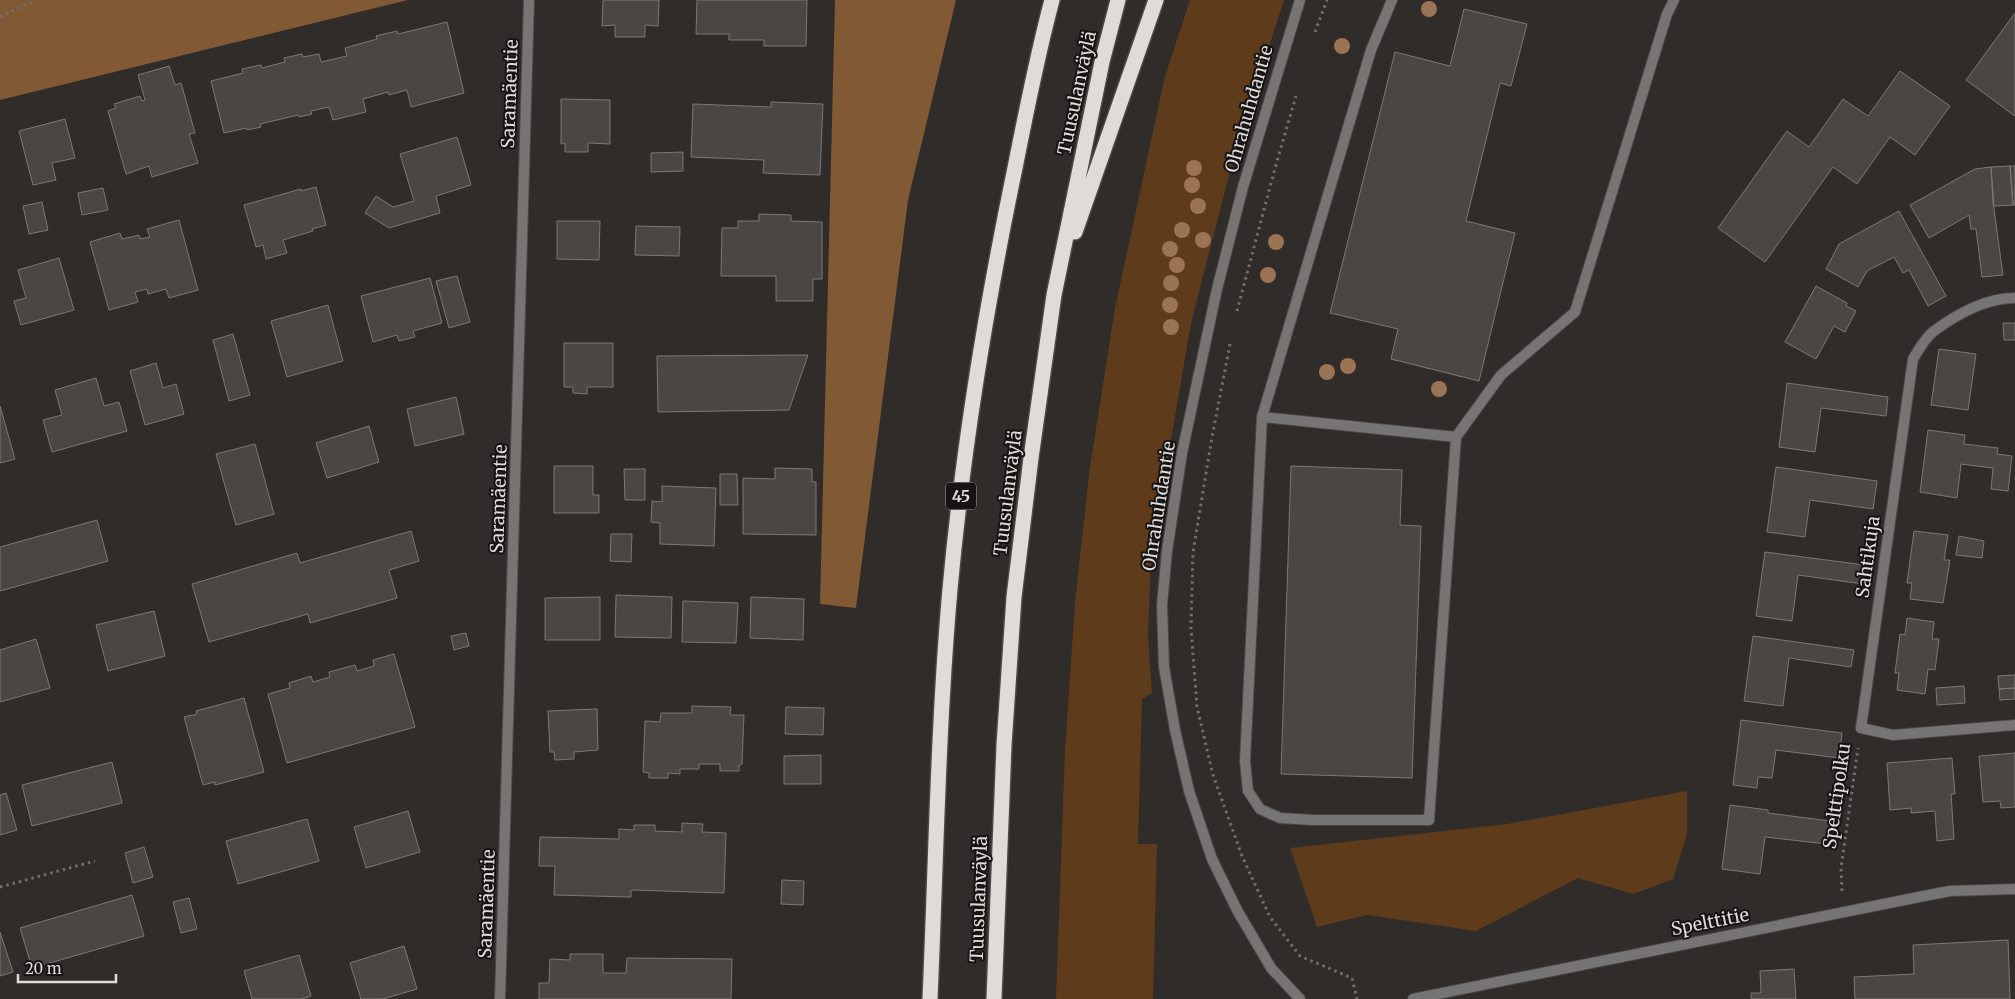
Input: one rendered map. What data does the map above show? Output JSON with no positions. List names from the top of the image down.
{
  "streets": {
    "highway": ["Tuusulanväylä", "45"],
    "street": [
      "Saramäentie",
      "Ohrahuhdantie",
      "Sahtikuja",
      "Spelttitie"
    ],
    "path": ["Spelttipolku"]
  },
  "crossings": [
    ["Sahtikuja", "Spelttipolku"]
  ],
  "scale_bar": "20 m"
}
